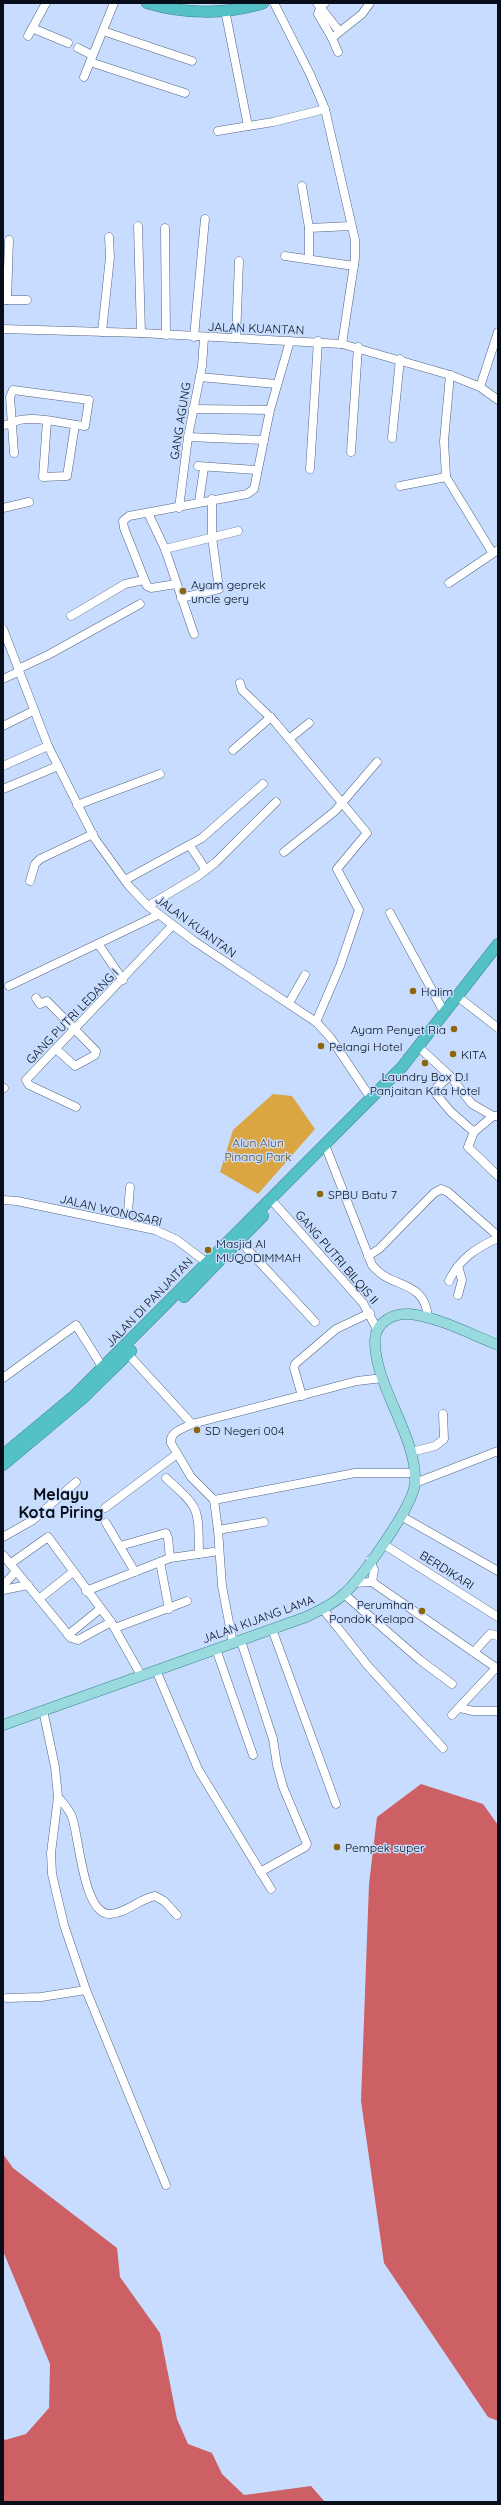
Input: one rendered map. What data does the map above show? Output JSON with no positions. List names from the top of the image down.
{
  "streets": {
    "highway": ["JALAN DI PANJAITAN"],
    "main road": ["JALAN KIJANG LAMA"],
    "street": [
      "JALAN KUANTAN",
      "GANG AGUNG",
      "GANG PUTRI LEDANG I",
      "JALAN WONOSARI",
      "GANG PUTRI BILQIS II",
      "BERDIKARI"
    ]
  },
  "crossings": [
    ["JALAN KUANTAN", "GANG AGUNG"],
    ["JALAN KUANTAN", "GANG PUTRI LEDANG I"],
    ["JALAN KUANTAN", "JALAN DI PANJAITAN"],
    ["JALAN WONOSARI", "JALAN DI PANJAITAN"],
    ["GANG PUTRI BILQIS II", "JALAN DI PANJAITAN"],
    ["GANG PUTRI BILQIS II", "JALAN KIJANG LAMA"],
    ["BERDIKARI", "JALAN KIJANG LAMA"]
  ],
  "districts": ["Melayu Kota Piring"],
  "parks": ["Alun Alun Pinang Park"],
  "places": [
    "Ayam geprek uncle gery",
    "Halim",
    "Ayam Penyet Ria",
    "Pelangi Hotel",
    "KITA",
    "Laundry Box D.I Panjaitan Kita Hotel",
    "SPBU Batu 7",
    "Masjid Al MUQODIMMAH",
    "SD Negeri 004",
    "Perumhan Pondok Kelapa",
    "Pempek super"
  ]
}
